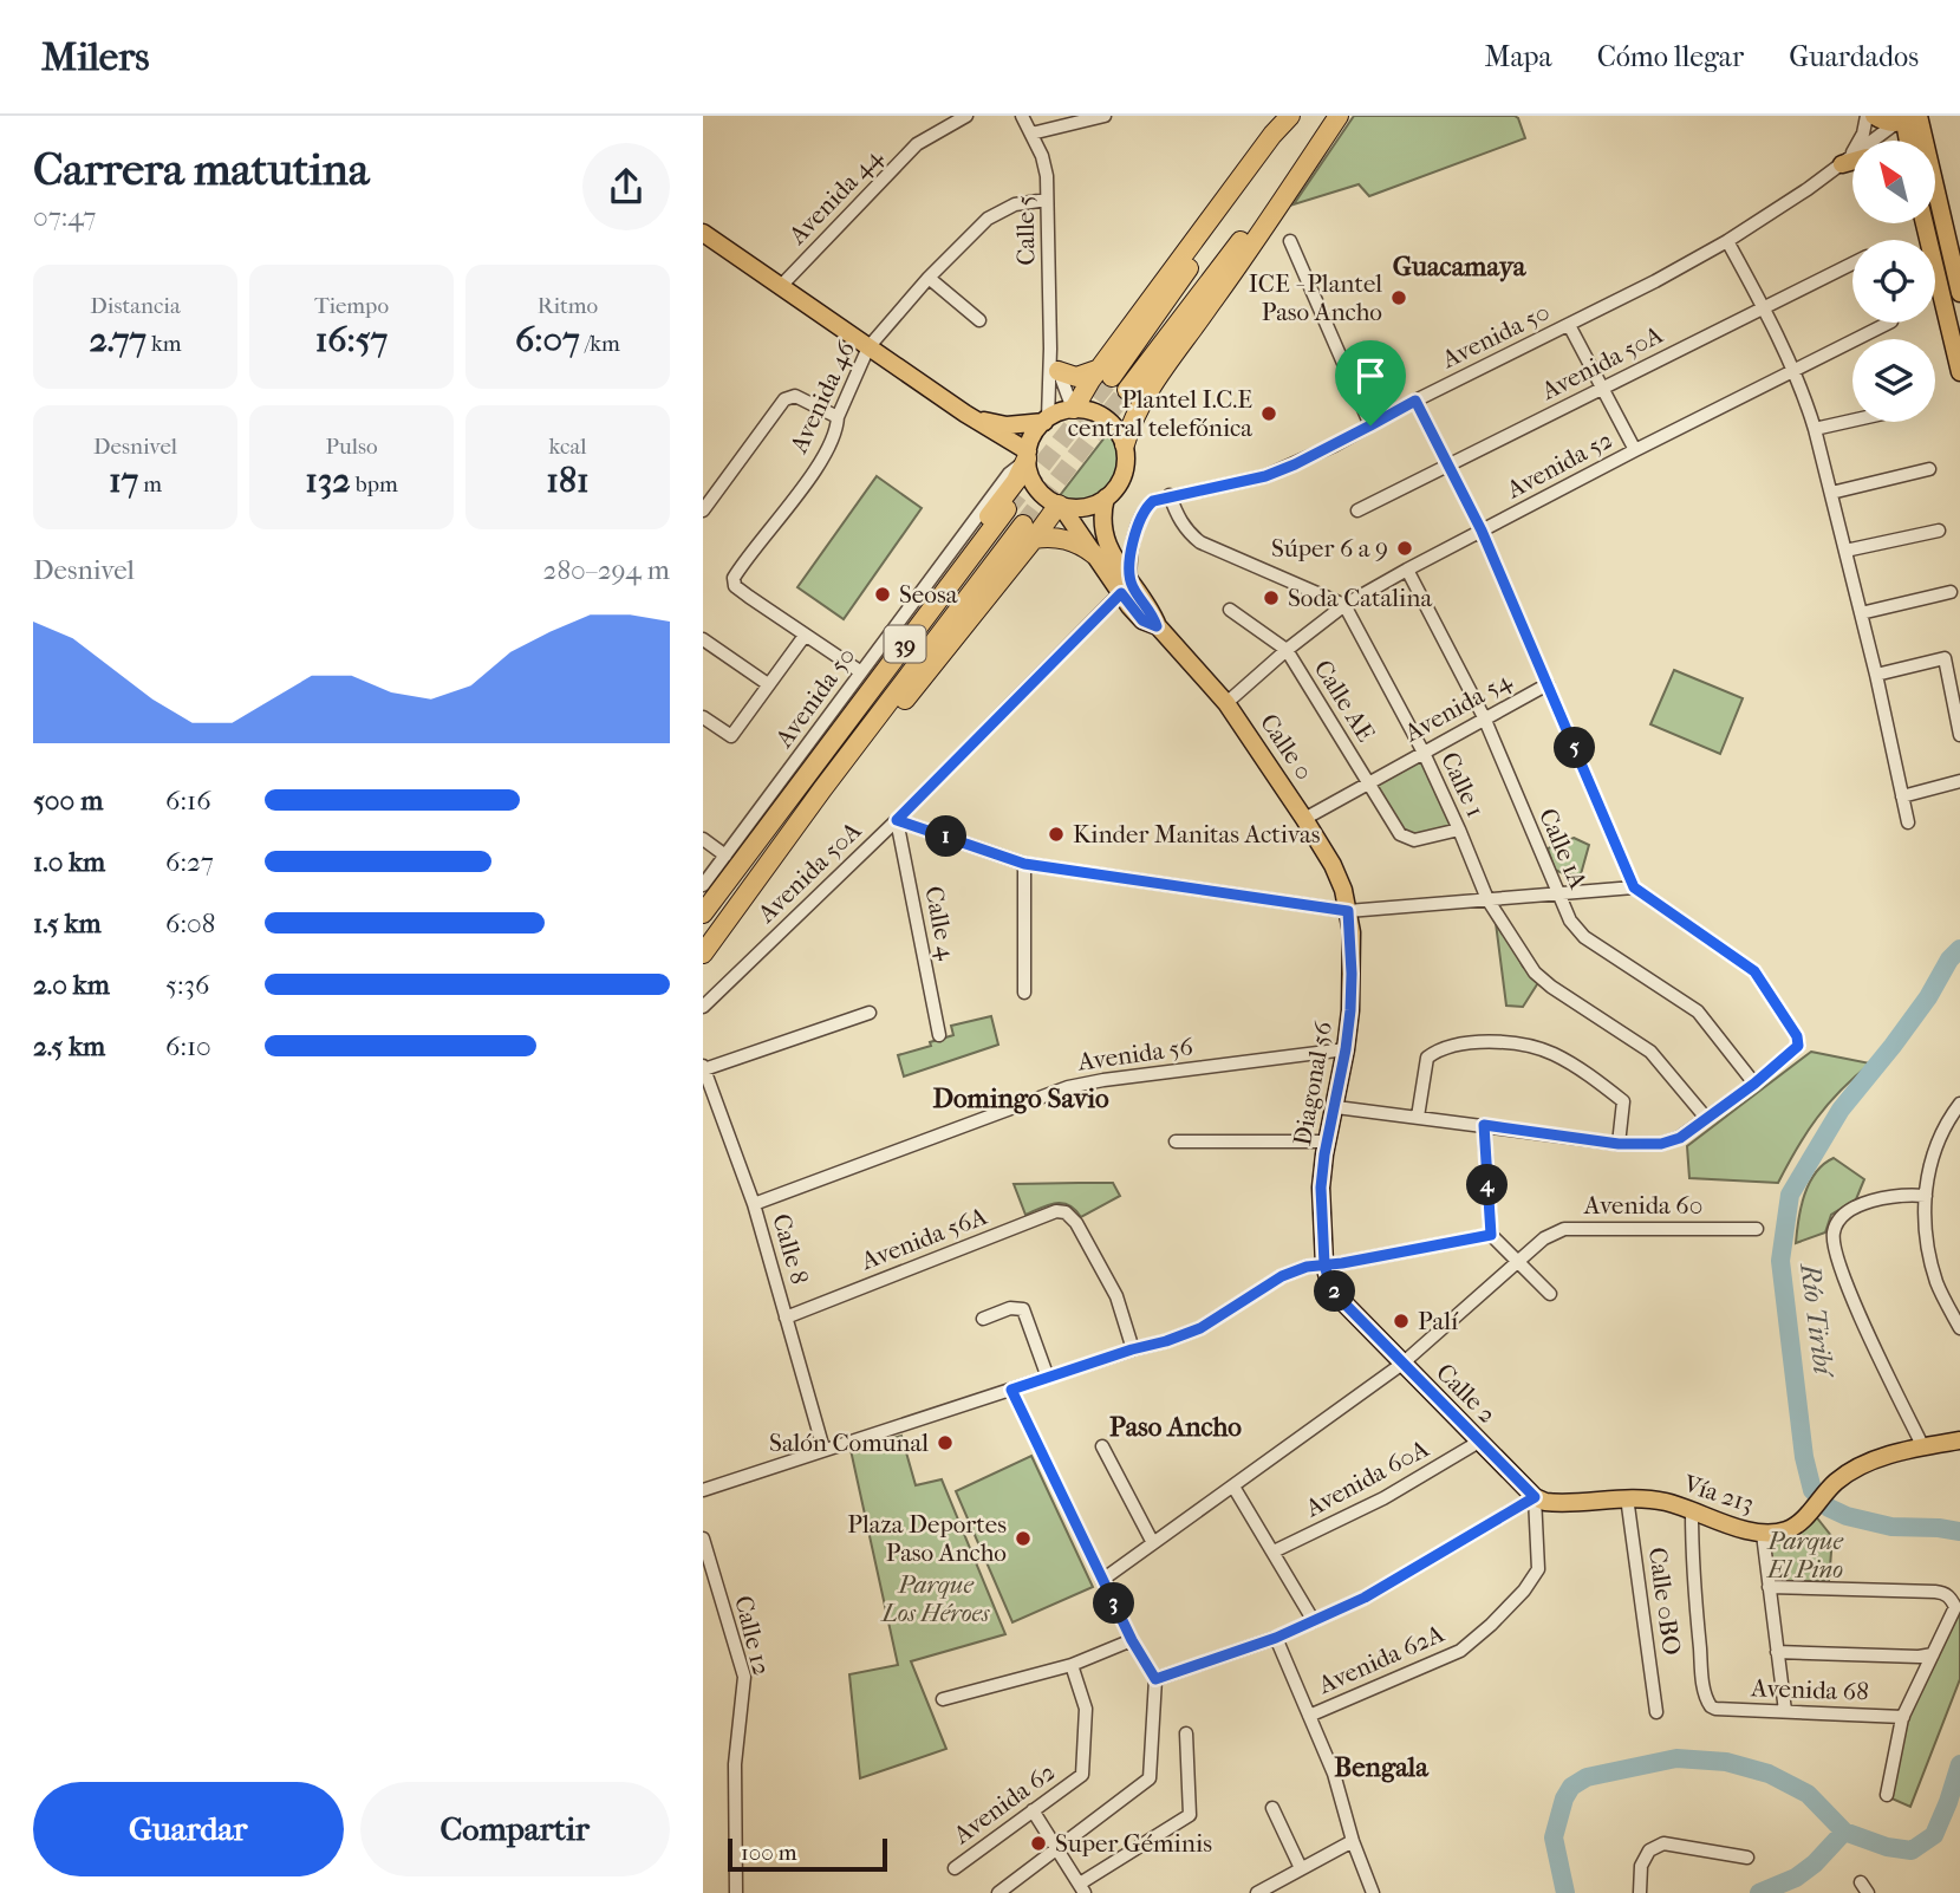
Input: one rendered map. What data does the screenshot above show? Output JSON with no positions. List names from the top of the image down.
{
  "streets": {
    "highway": ["39"],
    "main road": [
      "Calle 0",
      "Diagonal 56",
      "Calle 2",
      "Vía 213"
    ],
    "street": [
      "Avenida 44",
      "Calle 5",
      "Avenida 50",
      "Avenida 50A",
      "Avenida 46",
      "Avenida 52",
      "Calle AE",
      "Avenida 54",
      "Calle 1",
      "Calle 1A",
      "Calle 4",
      "Avenida 56",
      "Avenida 60",
      "Avenida 56A",
      "Calle 8",
      "Avenida 60A",
      "Calle 0BO",
      "Calle 12",
      "Avenida 62A",
      "Avenida 68",
      "Avenida 62"
    ]
  },
  "crossings": [
    ["Calle 5", "Avenida 50"],
    ["Calle 5", "Avenida 46"],
    ["Calle 5", "Calle 0"],
    ["Avenida 50", "Calle 0"],
    ["Avenida 50A", "Calle 0"],
    ["Avenida 50A", "Calle 4"],
    ["Avenida 52", "Calle AE"],
    ["Avenida 52", "Calle 0"],
    ["Avenida 52", "Calle 1"],
    ["Avenida 52", "Calle 1A"],
    ["Calle AE", "Avenida 54"],
    ["Calle AE", "Calle 1"],
    ["Avenida 54", "Calle 0"],
    ["Avenida 54", "Calle 1"],
    ["Avenida 54", "Calle 1A"],
    ["Calle 0", "Diagonal 56"],
    ["Avenida 56", "Diagonal 56"],
    ["Avenida 56", "Calle 8"],
    ["Diagonal 56", "Calle 2"],
    ["Avenida 60", "Calle 2"],
    ["Avenida 56A", "Calle 8"],
    ["Calle 2", "Avenida 60A"],
    ["Calle 2", "Vía 213"],
    ["Calle 2", "Avenida 62A"],
    ["Vía 213", "Calle 0BO"],
    ["Vía 213", "Avenida 62A"],
    ["Vía 213", "Avenida 68"]
  ],
  "districts": [
    "Guacamaya",
    "Domingo Savio",
    "Paso Ancho",
    "Bengala"
  ],
  "water": ["Río Tiribí"],
  "parks": ["Parque El Pino", "Parque Los Héroes"],
  "places": [
    "ICE - Plantel Paso Ancho",
    "Plantel I.C.E central telefónica",
    "Súper 6 a 9",
    "Seosa",
    "Soda Catalina",
    "Kinder Manitas Activas",
    "Palí",
    "Salón Comunal",
    "Plaza Deportes Paso Ancho",
    "Super Géminis"
  ],
  "scale_bar": "100 m",
  "north": "top left",
  "page": {
    "header": "Milers",
    "nav": ["Mapa", "Cómo llegar", "Guardados"],
    "heading": ["Carrera matutina", "07:47"],
    "stats": [
      ["Distancia", "2.77 km"],
      ["Tiempo", "16:57"],
      ["Ritmo", "6:07 /km"],
      ["Desnivel", "17 m"],
      ["Pulso", "132 bpm"],
      ["kcal", "181"]
    ],
    "chart": ["Desnivel", "280–294 m"],
    "pins": [
      "5",
      "1",
      "4",
      "2",
      "3"
    ],
    "list": [
      {
        "name": "500 m",
        "note": "6:16"
      },
      {
        "name": "1.0 km",
        "note": "6:27"
      },
      {
        "name": "1.5 km",
        "note": "6:08"
      },
      {
        "name": "2.0 km",
        "note": "5:36"
      },
      {
        "name": "2.5 km",
        "note": "6:10"
      }
    ],
    "buttons": ["Guardar", "Compartir"],
    "scale": "100 m"
  }
}
